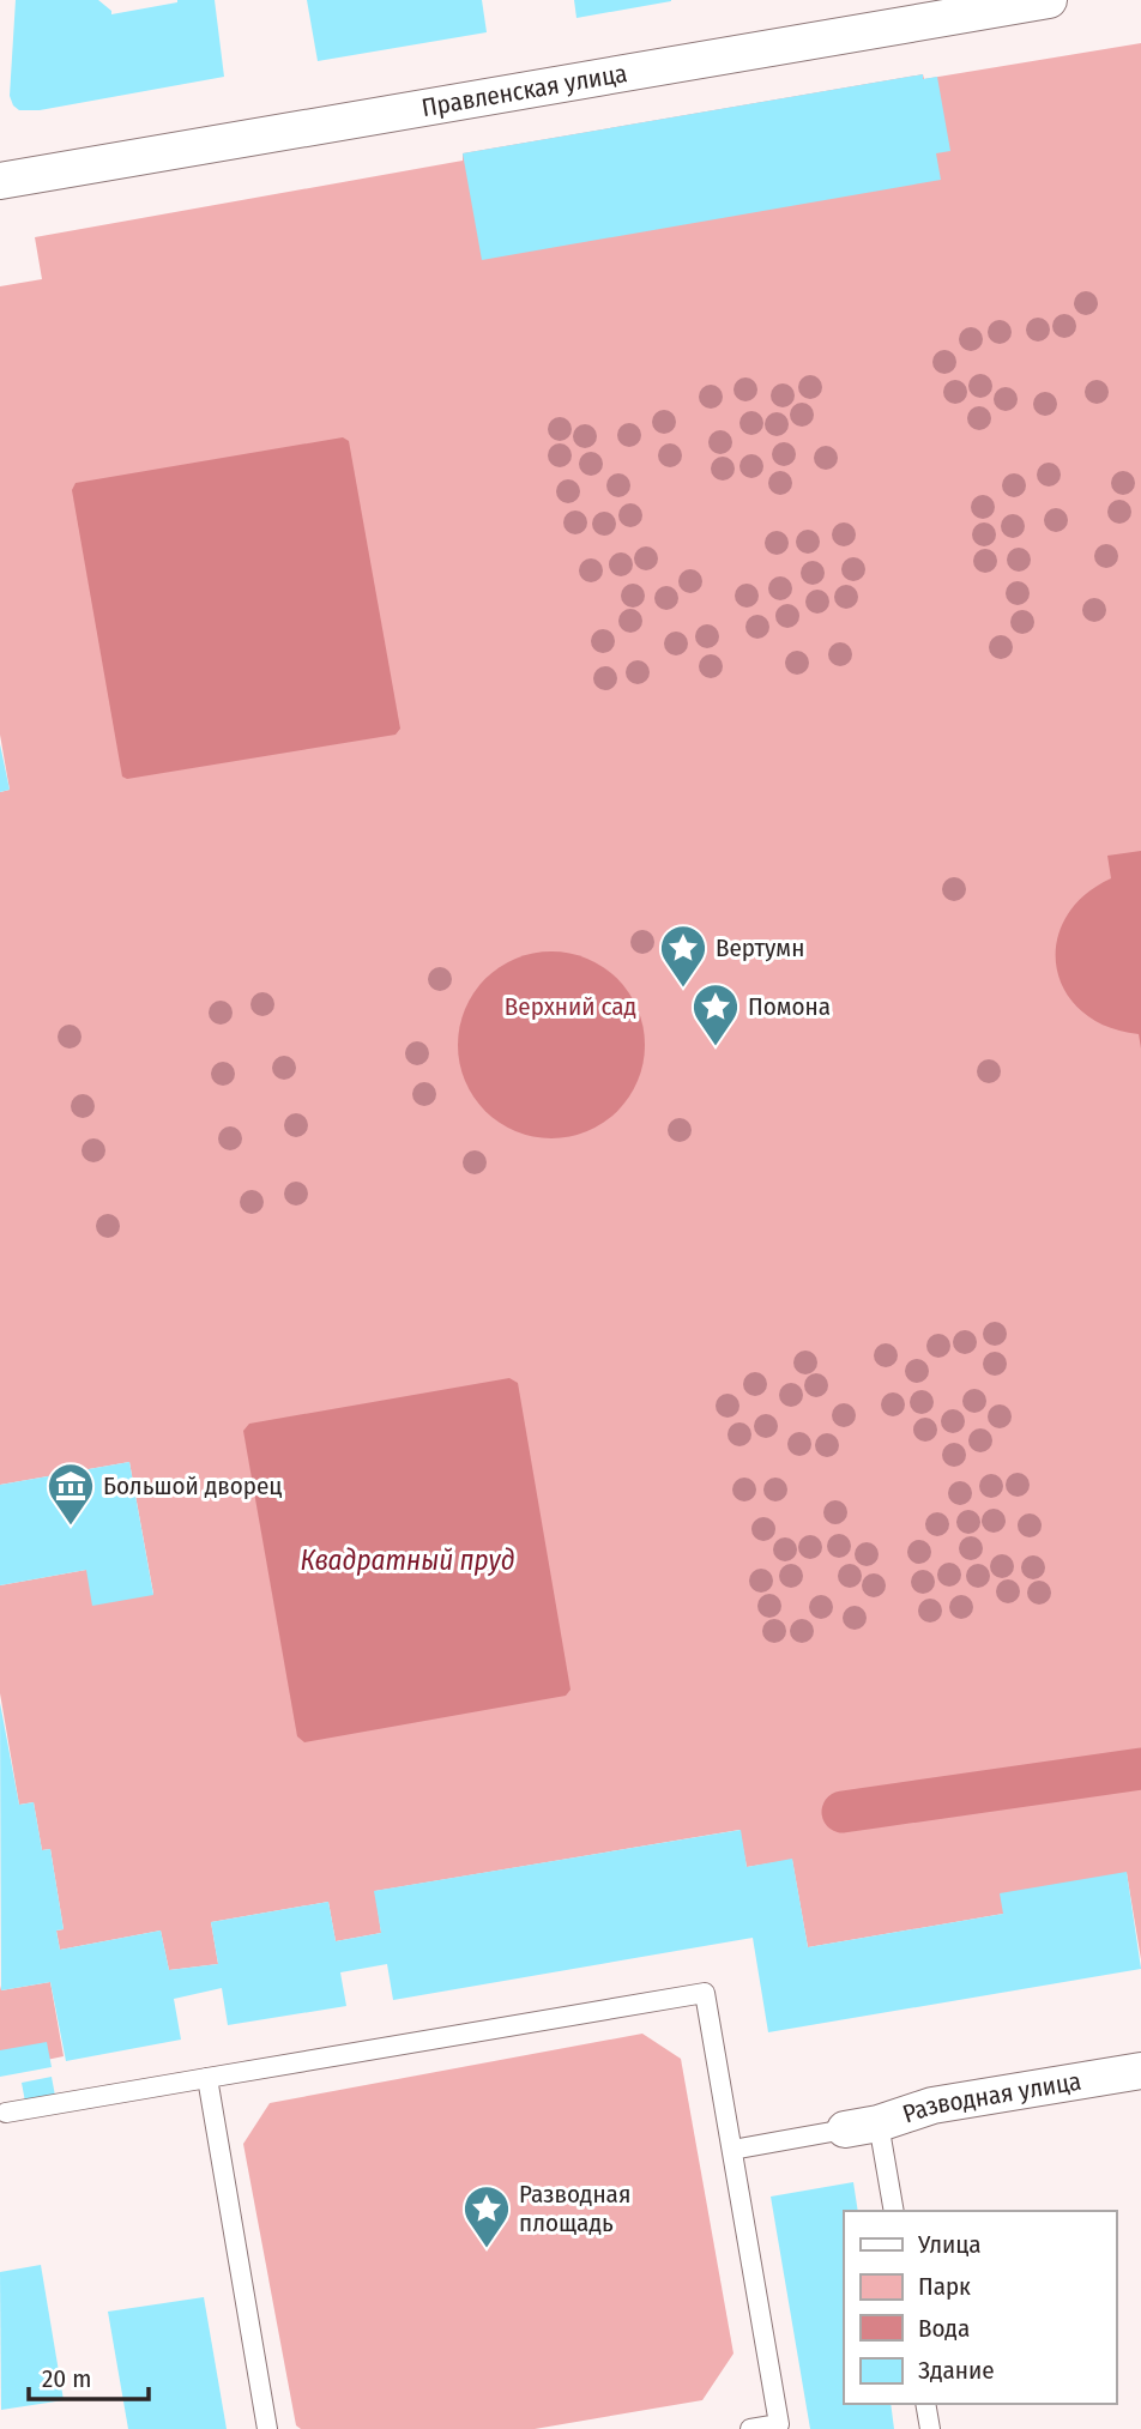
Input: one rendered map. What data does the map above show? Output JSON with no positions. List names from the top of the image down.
{
  "streets": {
    "street": ["Правленская улица", "Разводная улица"]
  },
  "water": ["Квадратный пруд"],
  "parks": ["Верхний сад"],
  "places": {
    "place": ["Вертумн", "Помона", "Разводная площадь"],
    "museum": ["Большой дворец"]
  },
  "legend": [
    "Улица",
    "Парк",
    "Вода",
    "Здание"
  ],
  "scale_bar": "20 m"
}
